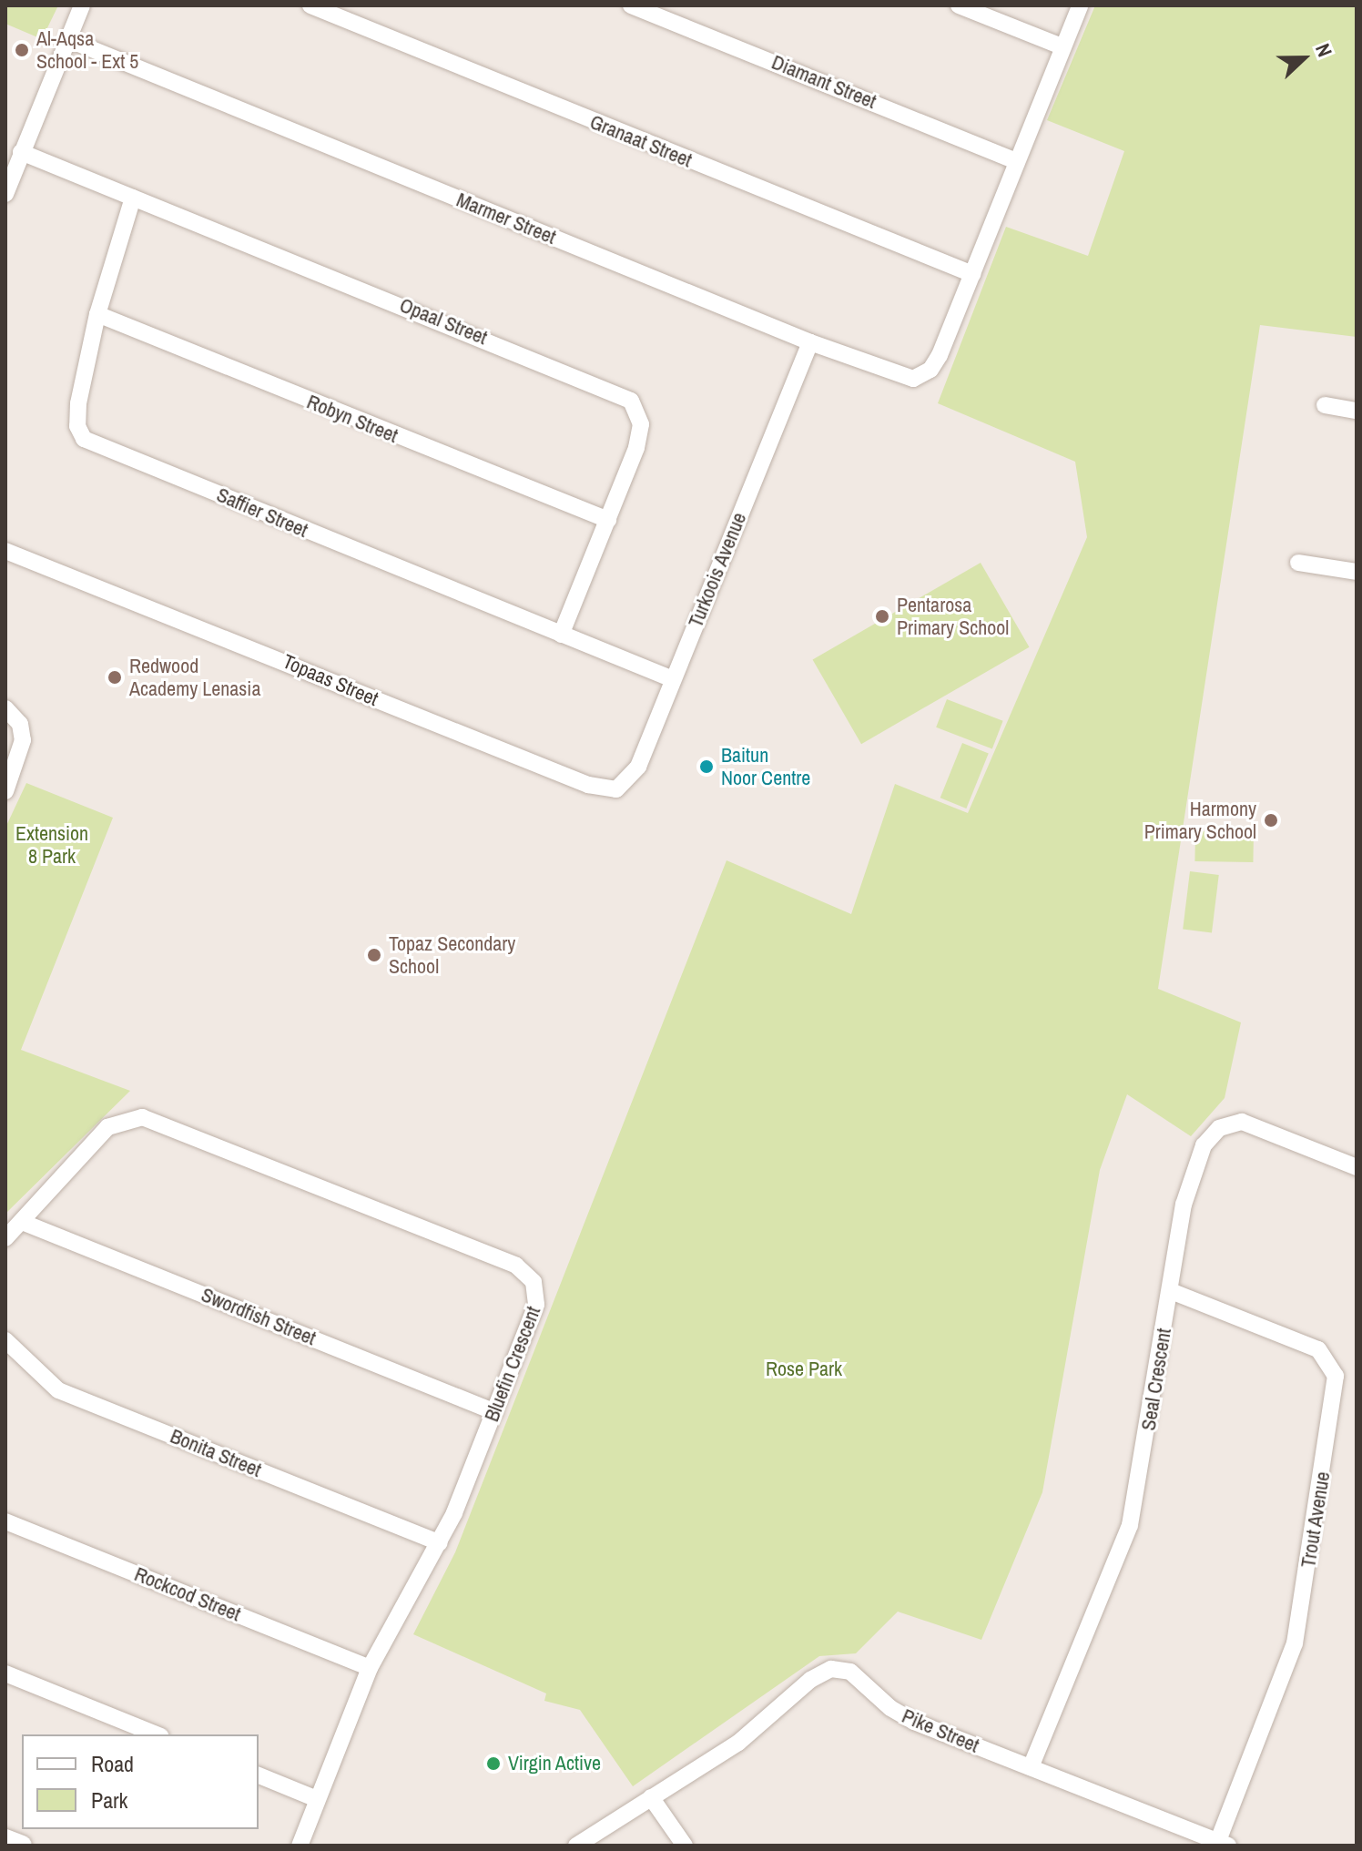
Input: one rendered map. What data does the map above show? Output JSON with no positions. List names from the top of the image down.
{
  "streets": {
    "street": [
      "Diamant Street",
      "Granaat Street",
      "Marmer Street",
      "Opaal Street",
      "Robyn Street",
      "Saffier Street",
      "Turkoois Avenue",
      "Topaas Street",
      "Swordfish Street",
      "Bluefin Crescent",
      "Seal Crescent",
      "Bonita Street",
      "Trout Avenue",
      "Rockcod Street",
      "Pike Street"
    ]
  },
  "crossings": [
    ["Granaat Street", "Marmer Street"],
    ["Marmer Street", "Turkoois Avenue"],
    ["Opaal Street", "Robyn Street"],
    ["Opaal Street", "Saffier Street"],
    ["Robyn Street", "Saffier Street"],
    ["Saffier Street", "Turkoois Avenue"],
    ["Turkoois Avenue", "Topaas Street"],
    ["Swordfish Street", "Bluefin Crescent"],
    ["Bluefin Crescent", "Bonita Street"],
    ["Bluefin Crescent", "Rockcod Street"],
    ["Seal Crescent", "Trout Avenue"],
    ["Seal Crescent", "Pike Street"],
    ["Trout Avenue", "Pike Street"]
  ],
  "parks": ["Extension 8 Park", "Rose Park"],
  "places": [
    "Al-Aqsa School - Ext 5",
    "Pentarosa Primary School",
    "Redwood Academy Lenasia",
    "Baitun Noor Centre",
    "Harmony Primary School",
    "Topaz Secondary School",
    "Virgin Active"
  ],
  "legend": ["Road", "Park"],
  "north": "right"
}
